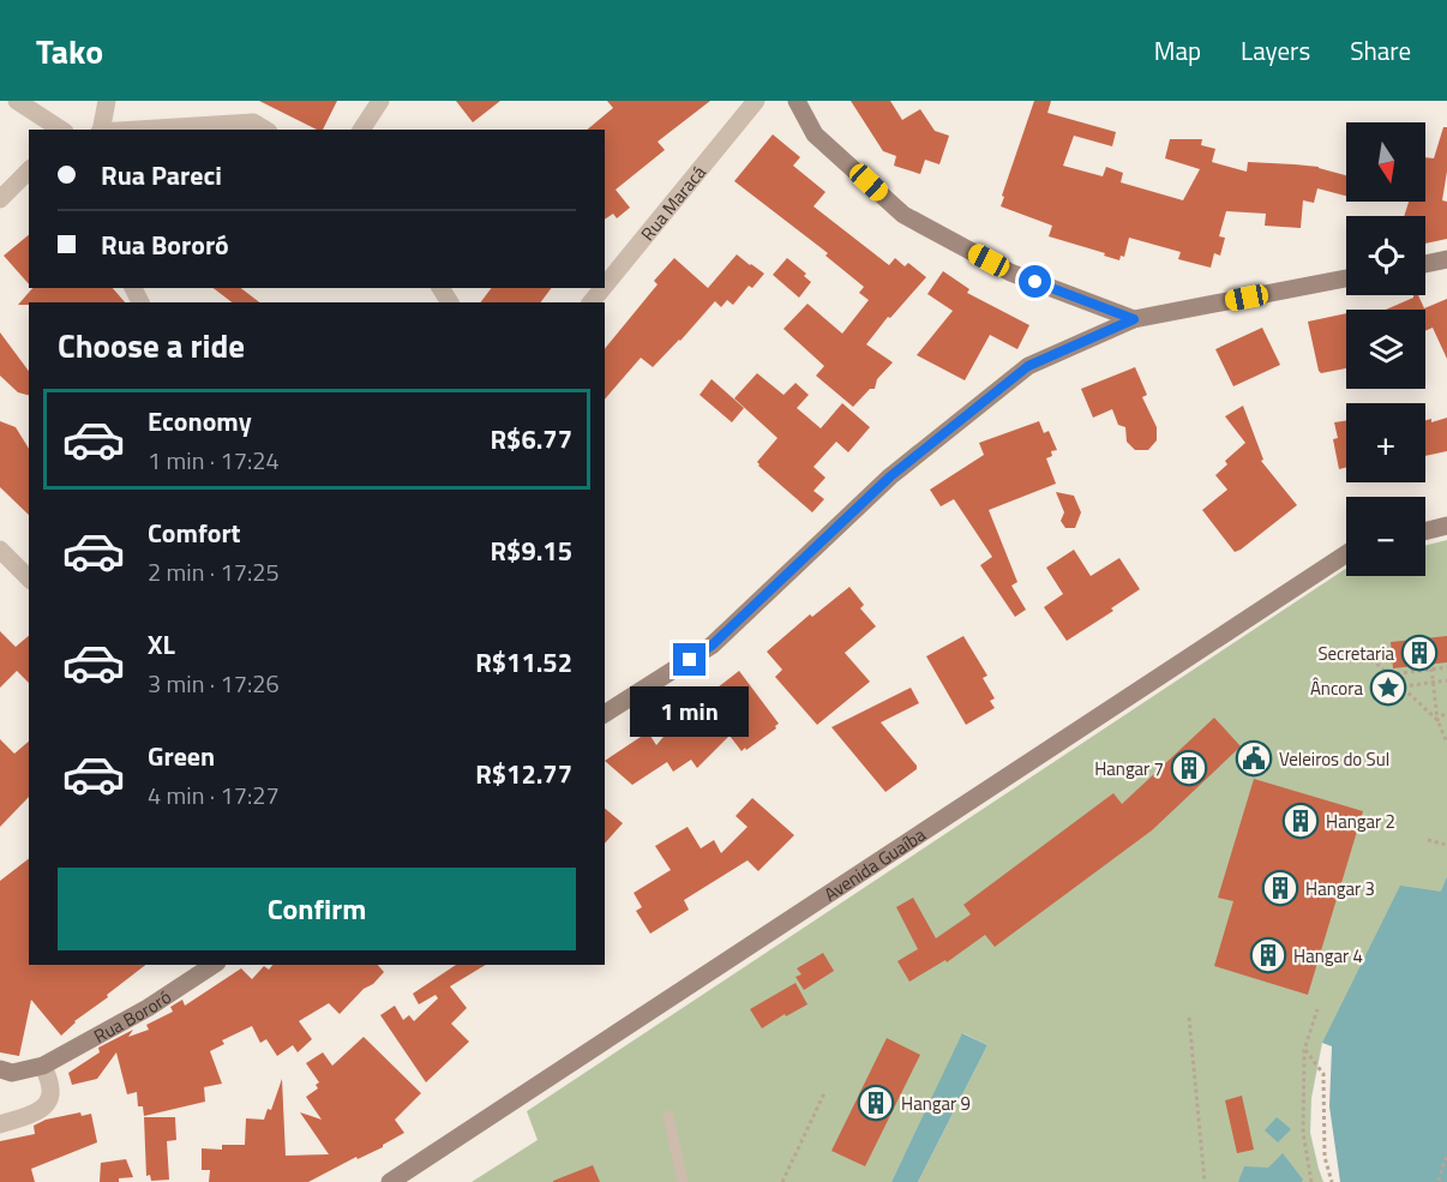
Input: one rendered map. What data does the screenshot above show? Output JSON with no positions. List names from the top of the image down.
{
  "streets": {
    "street": ["Rua Maracá", "Avenida Guaíba", "Rua Bororó"]
  },
  "places": {
    "building": [
      "Secretaria",
      "Hangar 7",
      "Hangar 2",
      "Hangar 3",
      "Hangar 4",
      "Hangar 9"
    ],
    "place": ["Âncora"],
    "public building": ["Veleiros do Sul"]
  },
  "north": "bottom",
  "page": {
    "header": "Tako",
    "nav": ["Map", "Layers", "Share"],
    "map_buttons": ["+", "−"],
    "banner": ["Rua Pareci", "Rua Bororó"],
    "heading": "Choose a ride",
    "list": [
      {
        "name": "Economy",
        "note": "1 min · 17:24",
        "value": "R$6.77"
      },
      {
        "name": "Comfort",
        "note": "2 min · 17:25",
        "value": "R$9.15"
      },
      {
        "name": "XL",
        "note": "3 min · 17:26",
        "value": "R$11.52"
      },
      {
        "name": "Green",
        "note": "4 min · 17:27",
        "value": "R$12.77"
      }
    ],
    "bubble": "1 min",
    "buttons": "Confirm"
  }
}
